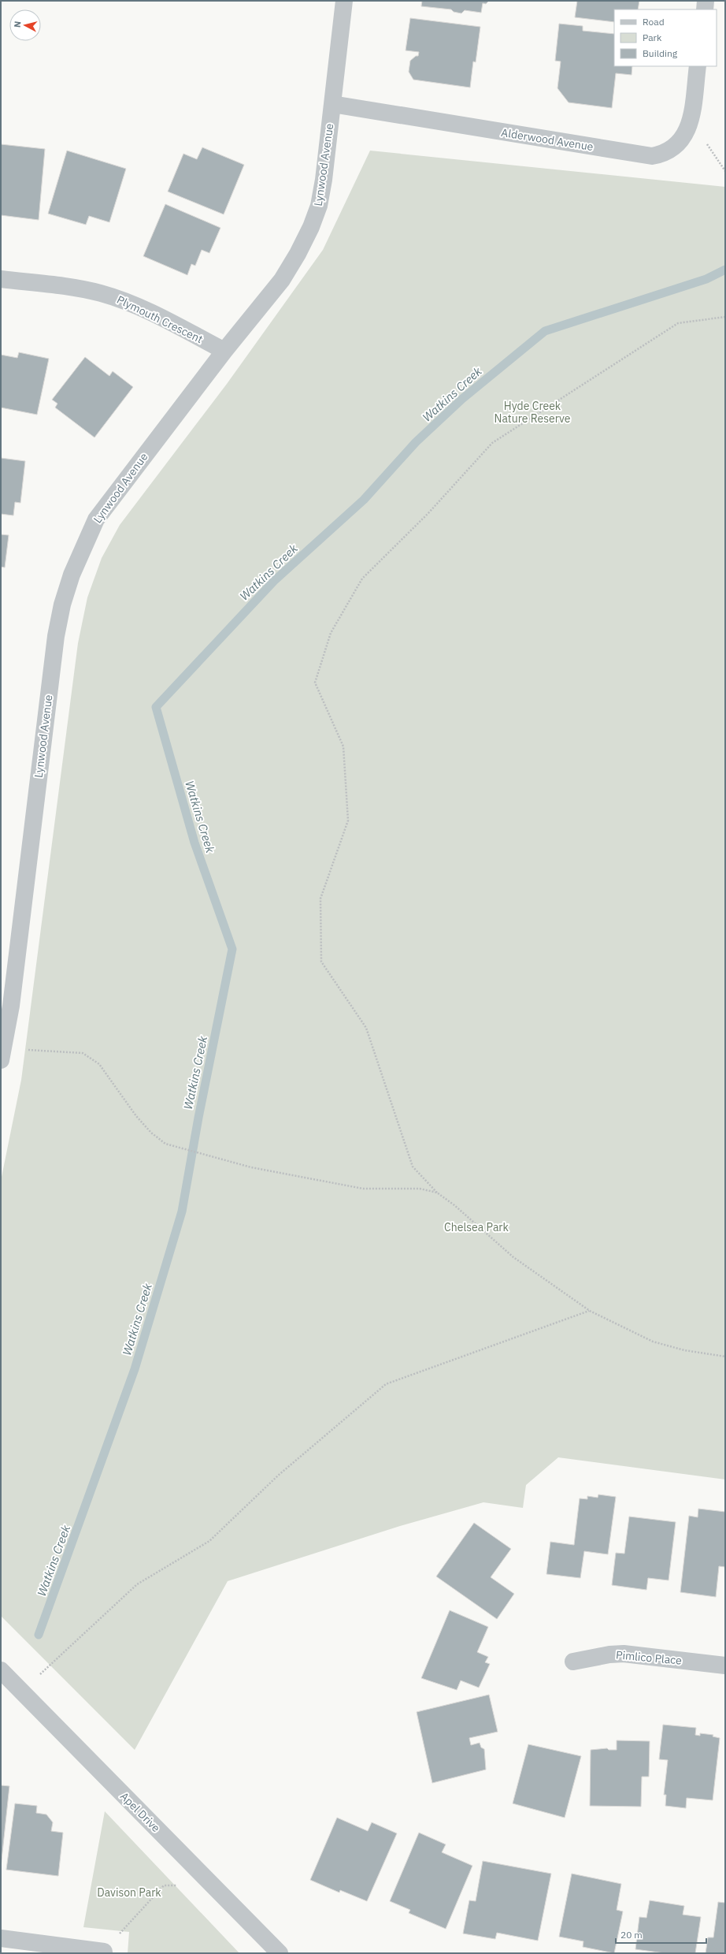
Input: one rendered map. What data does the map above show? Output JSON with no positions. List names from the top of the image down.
{
  "streets": {
    "street": [
      "Alderwood Avenue",
      "Lynwood Avenue",
      "Plymouth Crescent",
      "Pimlico Place",
      "Apel Drive"
    ]
  },
  "crossings": [
    ["Alderwood Avenue", "Lynwood Avenue"],
    ["Lynwood Avenue", "Plymouth Crescent"]
  ],
  "water": ["Watkins Creek"],
  "parks": ["Hyde Creek Nature Reserve", "Chelsea Park", "Davison Park"],
  "legend": ["Road", "Park", "Building"],
  "scale_bar": "20 m",
  "north": "left"
}
